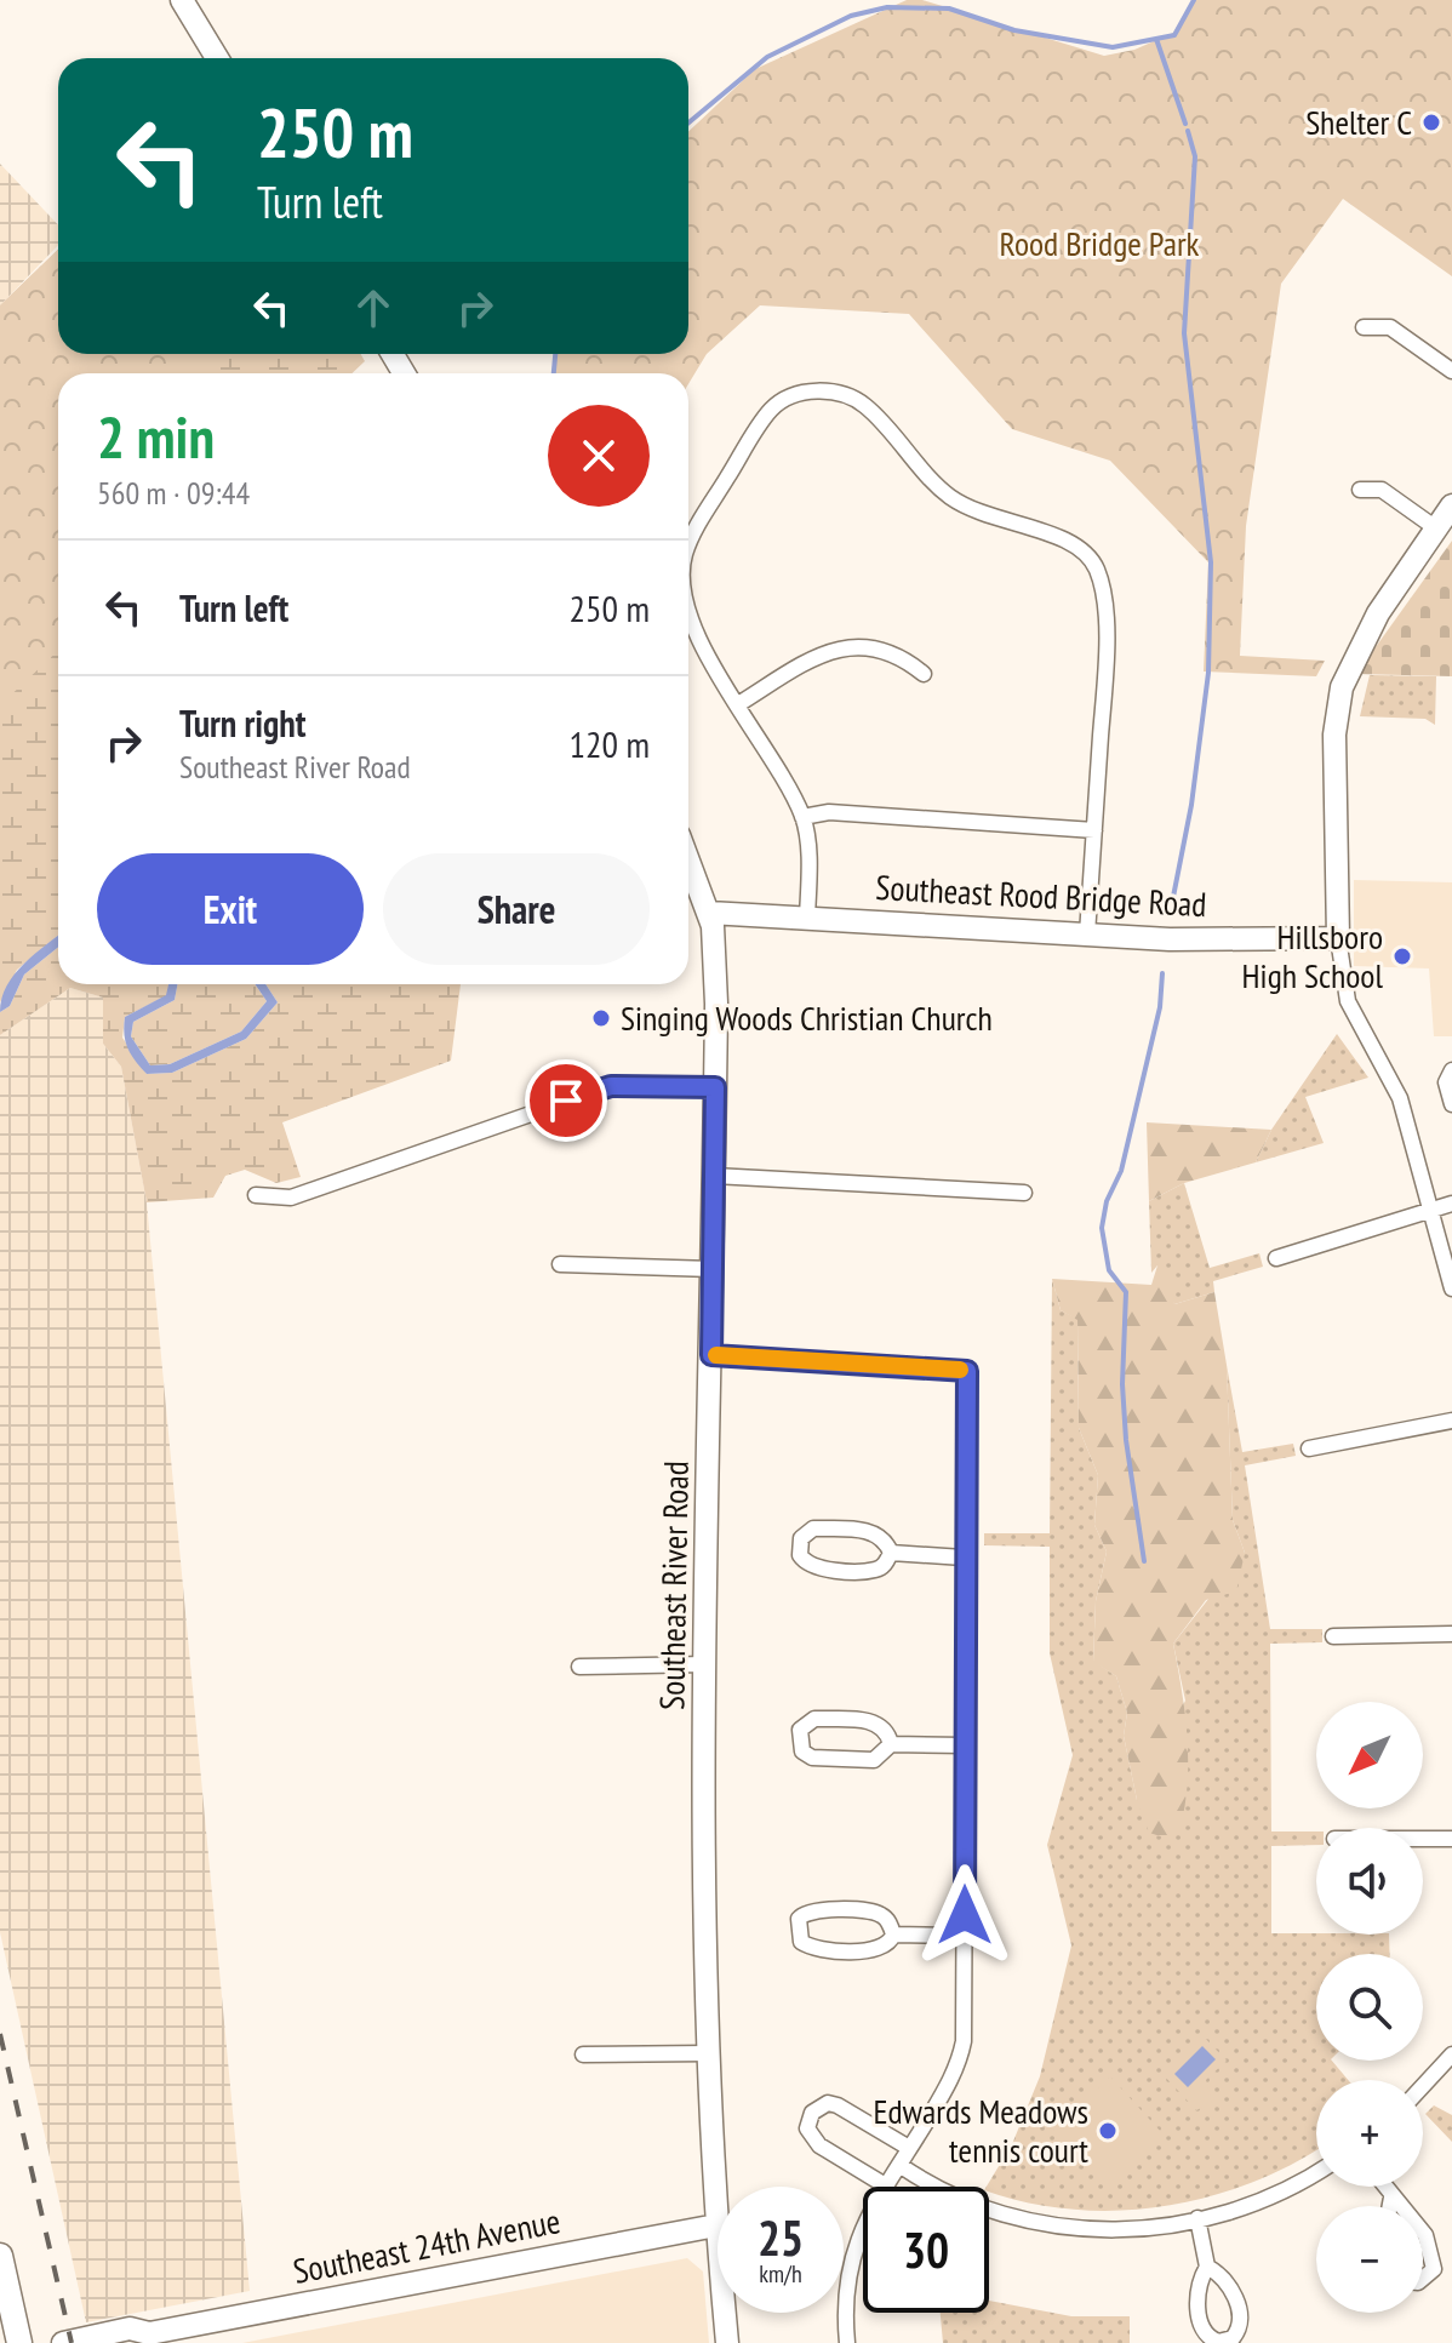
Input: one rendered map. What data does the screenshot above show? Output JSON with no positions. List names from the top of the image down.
{
  "streets": {
    "street": ["Southeast Rood Bridge Road", "Southeast River Road", "Southeast 24th Avenue"]
  },
  "crossings": [
    ["Southeast Rood Bridge Road", "Southeast River Road"],
    ["Southeast River Road", "Southeast 24th Avenue"]
  ],
  "parks": ["Rood Bridge Park"],
  "places": [
    "Shelter C",
    "Hillsboro High School",
    "Singing Woods Christian Church",
    "Edwards Meadows tennis court"
  ],
  "north": "bottom left",
  "page": {
    "turn": ["250 m", "Turn left"],
    "heading": ["2 min", "560 m · 09:44"],
    "list": [
      {
        "name": "Turn left",
        "value": "250 m"
      },
      {
        "name": "Turn right",
        "note": "Southeast River Road",
        "value": "120 m"
      }
    ],
    "buttons": ["Exit", "Share"],
    "map_buttons": ["+", "−"],
    "speed": "25 km/h",
    "limit": "30"
  }
}
